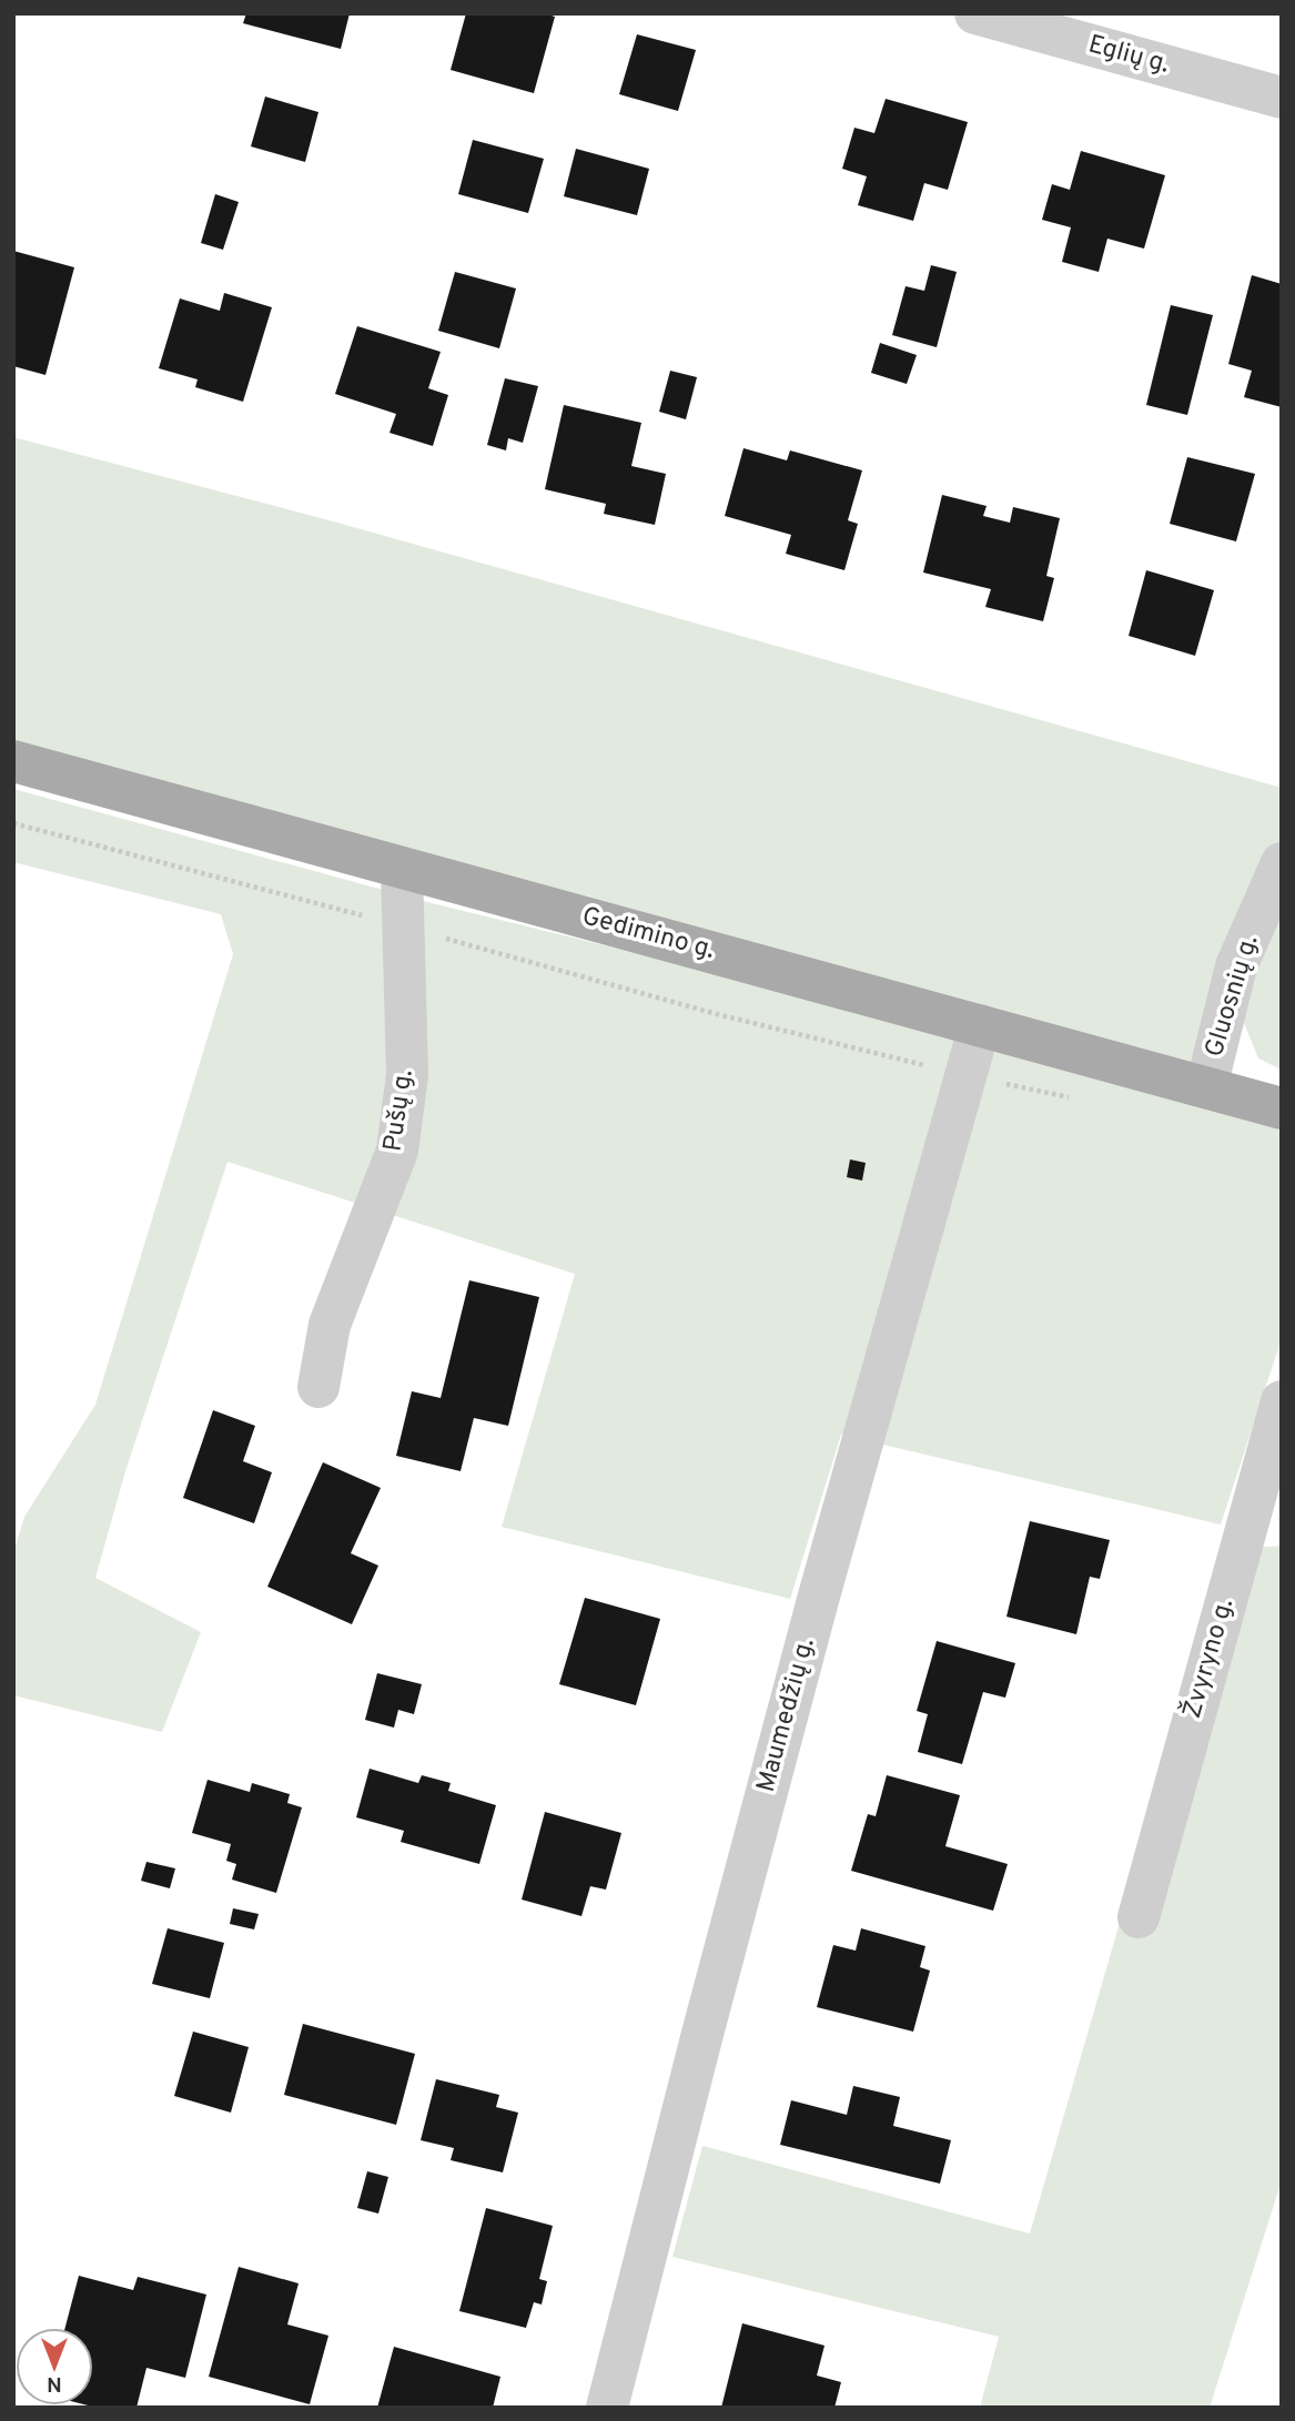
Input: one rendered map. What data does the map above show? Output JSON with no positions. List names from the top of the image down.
{
  "streets": {
    "main road": ["Gedimino g."],
    "street": [
      "Eglių g.",
      "Gluosnių g.",
      "Pušų g.",
      "Žvyryno g.",
      "Maumedžių g."
    ]
  },
  "crossings": [
    ["Gedimino g.", "Gluosnių g."],
    ["Gedimino g.", "Pušų g."],
    ["Gedimino g.", "Maumedžių g."]
  ],
  "north": "bottom"
}
